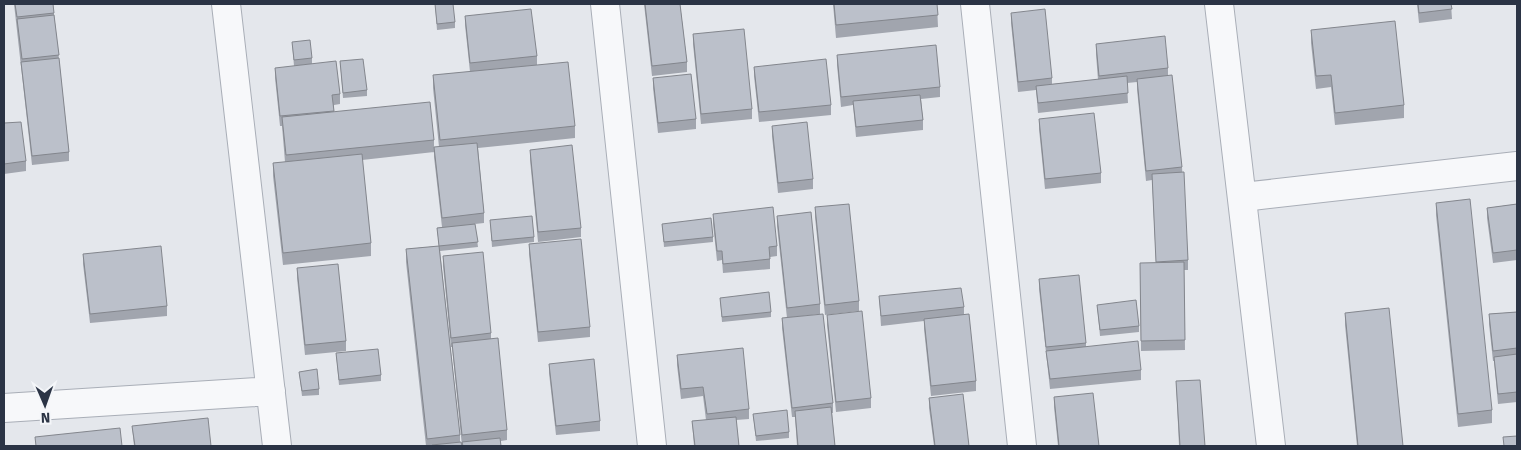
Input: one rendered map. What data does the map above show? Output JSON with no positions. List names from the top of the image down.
{
  "north": "bottom"
}
